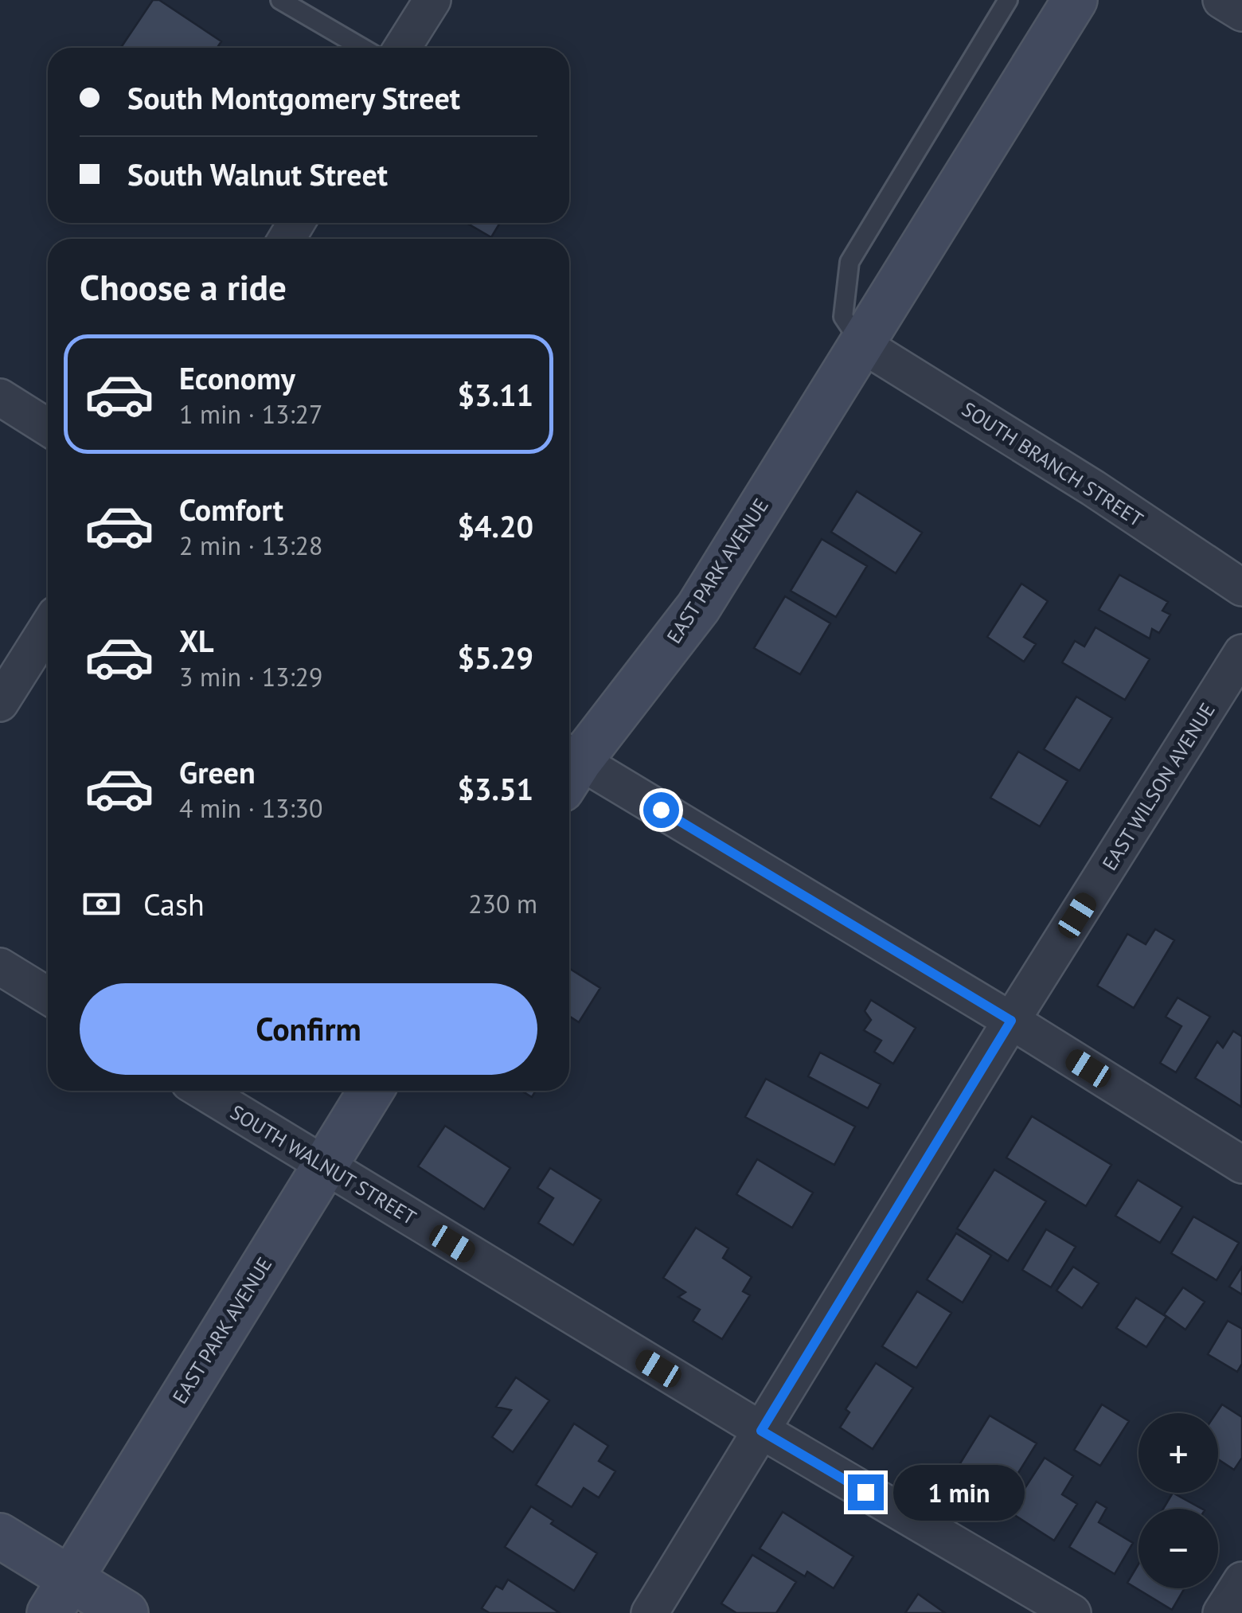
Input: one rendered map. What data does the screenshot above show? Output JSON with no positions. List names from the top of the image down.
{
  "streets": {
    "street": [
      "SOUTH BRANCH STREET",
      "EAST PARK AVENUE",
      "EAST WILSON AVENUE",
      "SOUTH WALNUT STREET"
    ]
  },
  "crossings": [
    ["SOUTH BRANCH STREET", "EAST PARK AVENUE"],
    ["EAST PARK AVENUE", "SOUTH WALNUT STREET"],
    ["EAST WILSON AVENUE", "SOUTH WALNUT STREET"]
  ],
  "page": {
    "banner": ["South Montgomery Street", "South Walnut Street"],
    "heading": "Choose a ride",
    "list": [
      {
        "name": "Economy",
        "note": "1 min · 13:27",
        "value": "$3.11"
      },
      {
        "name": "Comfort",
        "note": "2 min · 13:28",
        "value": "$4.20"
      },
      {
        "name": "XL",
        "note": "3 min · 13:29",
        "value": "$5.29"
      },
      {
        "name": "Green",
        "note": "4 min · 13:30",
        "value": "$3.51"
      }
    ],
    "pay": ["Cash", "230 m"],
    "buttons": "Confirm",
    "map_buttons": ["+", "−"],
    "bubble": "1 min"
  }
}
